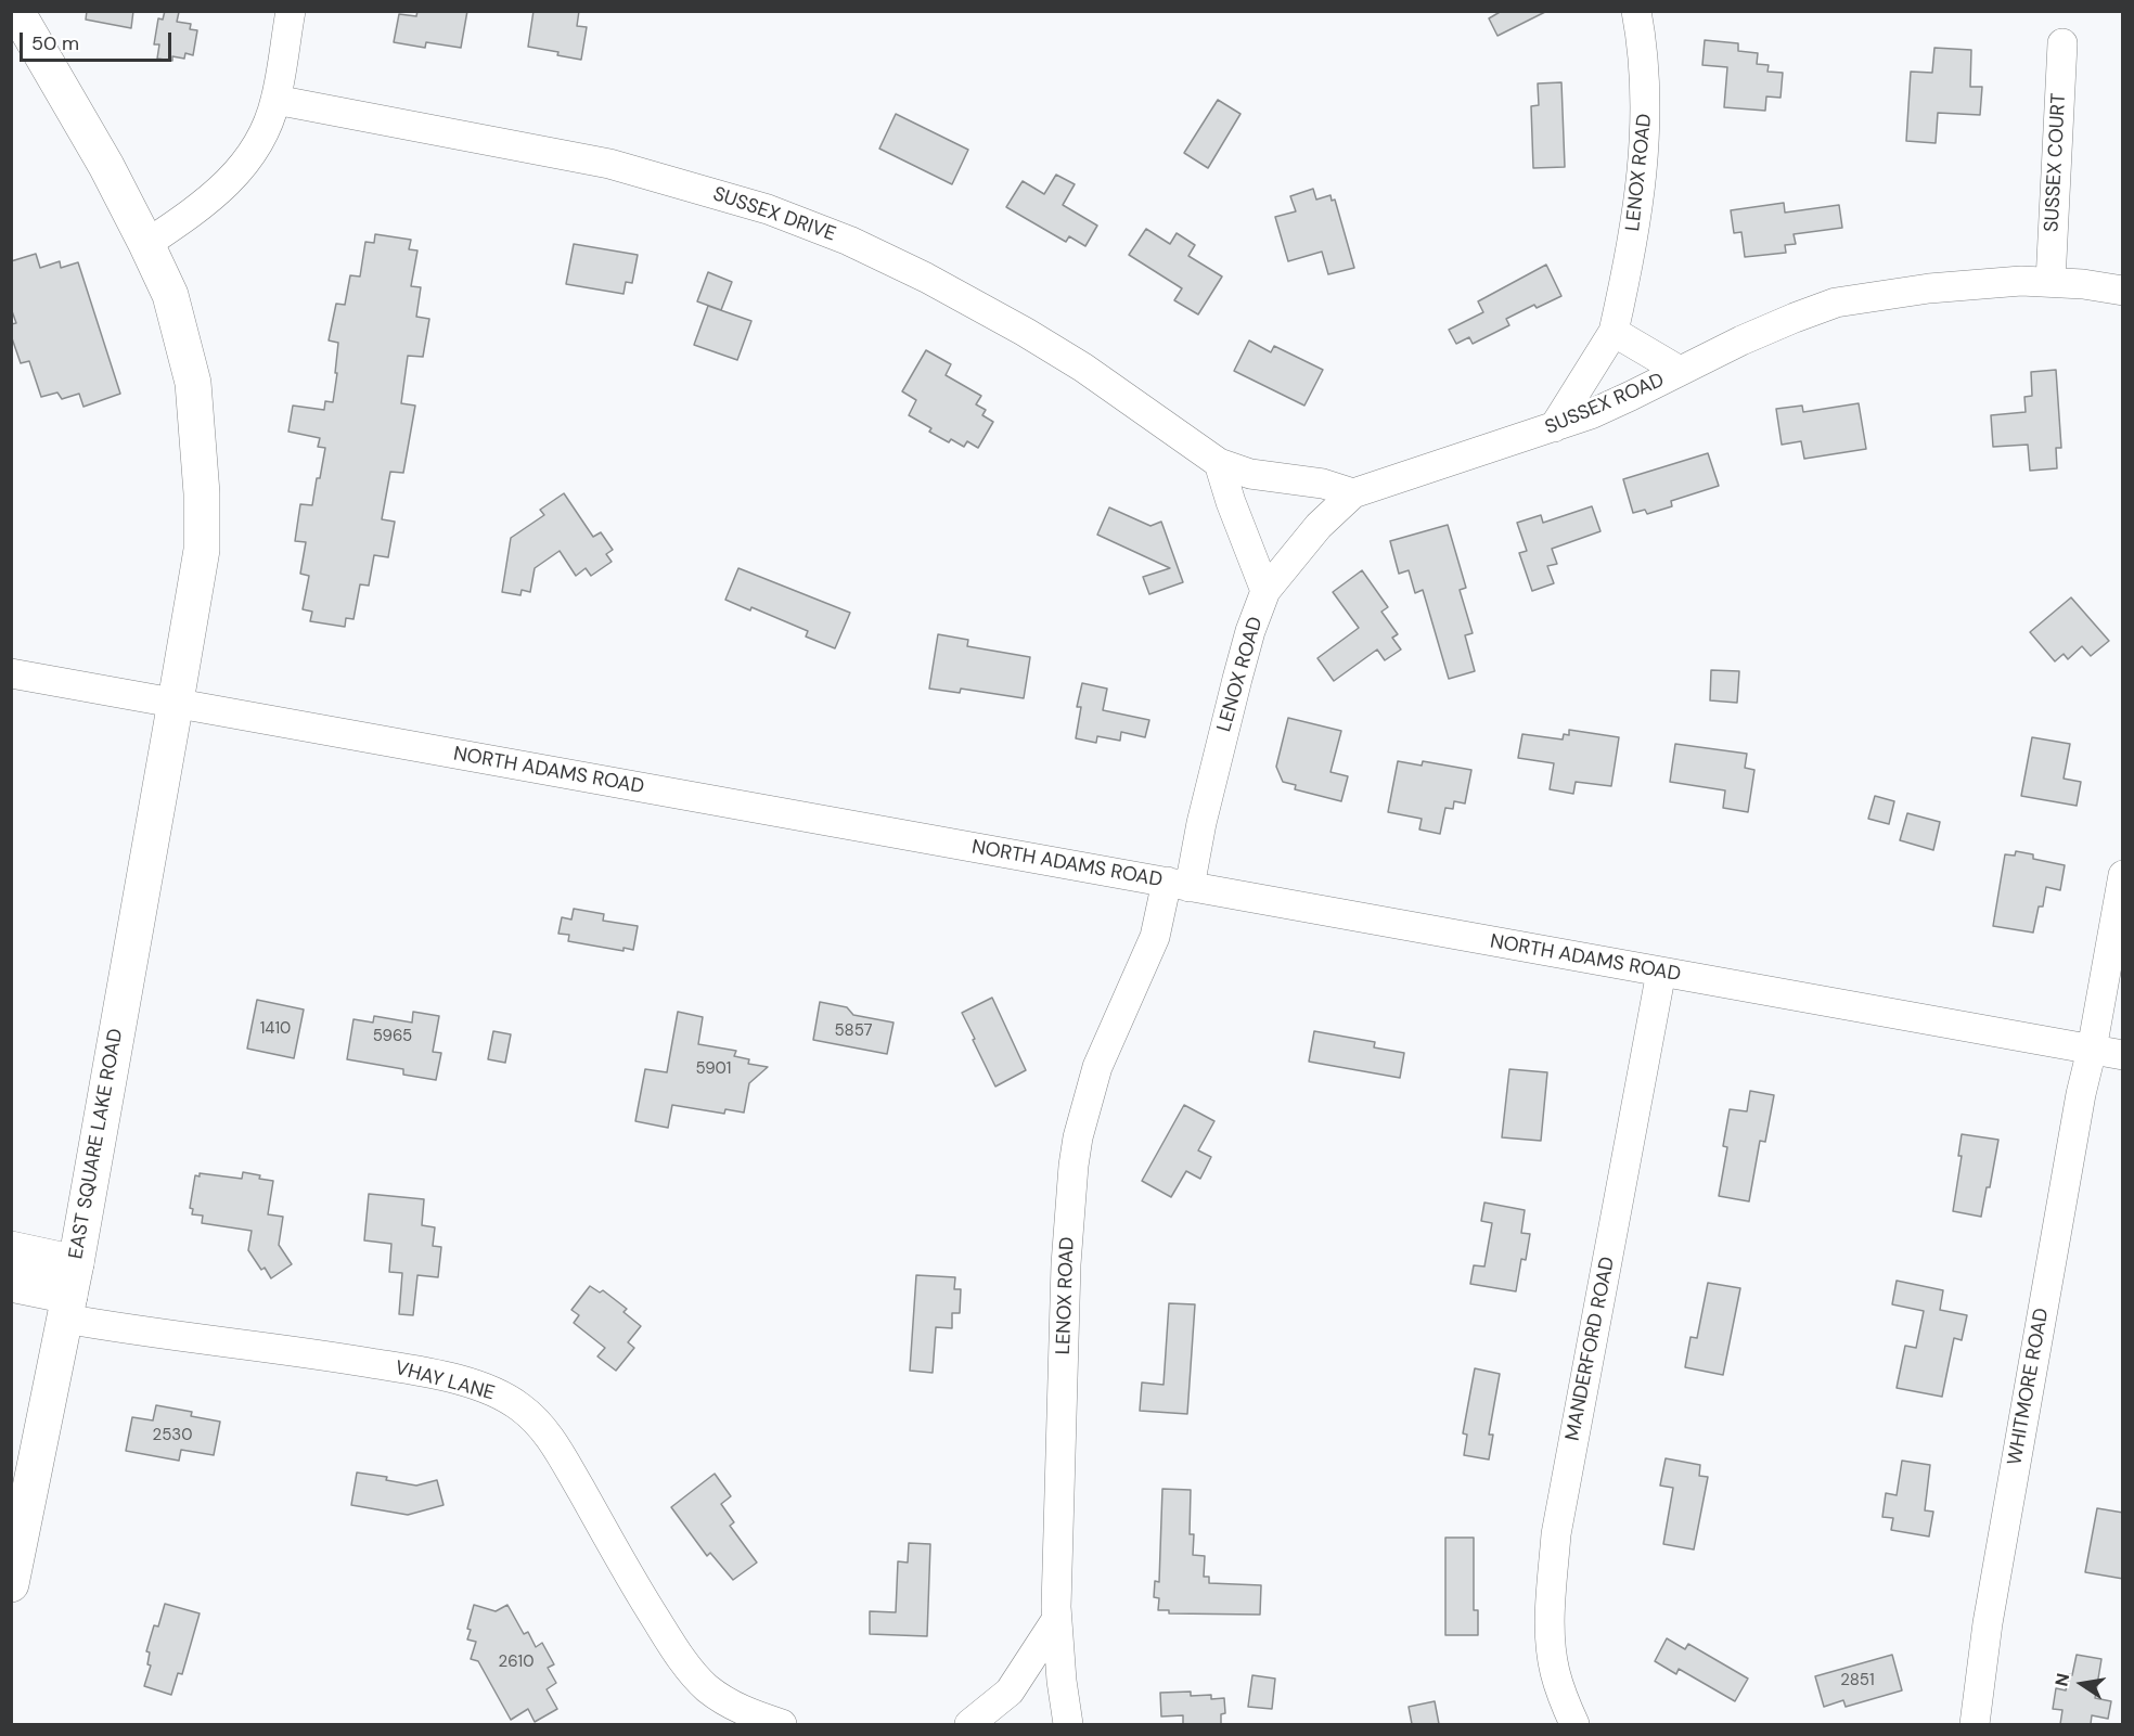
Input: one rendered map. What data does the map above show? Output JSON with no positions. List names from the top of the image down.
{
  "streets": {
    "main road": ["EAST SQUARE LAKE ROAD"],
    "street": [
      "SUSSEX COURT",
      "LENOX ROAD",
      "SUSSEX DRIVE",
      "SUSSEX ROAD",
      "NORTH ADAMS ROAD",
      "MANDERFORD ROAD",
      "VHAY LANE",
      "WHITMORE ROAD"
    ]
  },
  "crossings": [
    ["SUSSEX COURT", "SUSSEX ROAD"],
    ["LENOX ROAD", "SUSSEX ROAD"],
    ["LENOX ROAD", "NORTH ADAMS ROAD"],
    ["NORTH ADAMS ROAD", "EAST SQUARE LAKE ROAD"],
    ["NORTH ADAMS ROAD", "MANDERFORD ROAD"],
    ["NORTH ADAMS ROAD", "WHITMORE ROAD"],
    ["EAST SQUARE LAKE ROAD", "VHAY LANE"]
  ],
  "house_numbers": [
    "1410",
    "5857",
    "5965",
    "5901",
    "2530",
    "2610",
    "2851"
  ],
  "scale_bar": "50 m",
  "north": "left"
}
